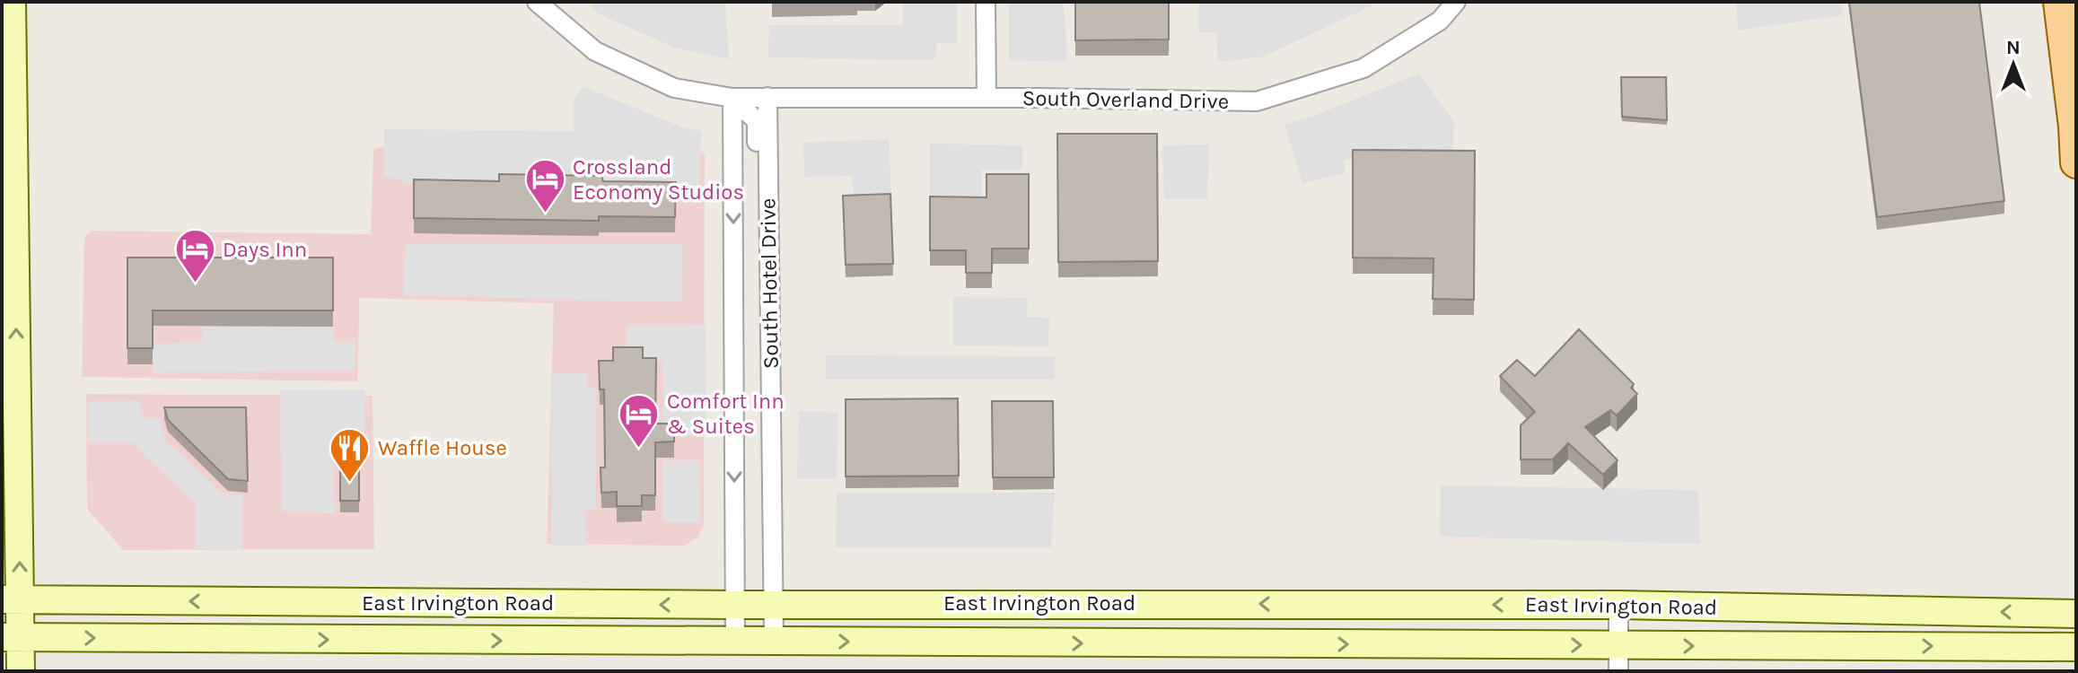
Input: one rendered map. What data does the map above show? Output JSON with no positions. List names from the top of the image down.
{
  "streets": {
    "main road": ["East Irvington Road"],
    "street": ["South Overland Drive", "South Hotel Drive"]
  },
  "crossings": [
    ["South Overland Drive", "South Hotel Drive"],
    ["South Hotel Drive", "East Irvington Road"]
  ],
  "places": {
    "hotel": ["Crossland Economy Studios", "Days Inn", "Comfort Inn & Suites"],
    "restaurant": ["Waffle House"]
  },
  "north": "top"
}
